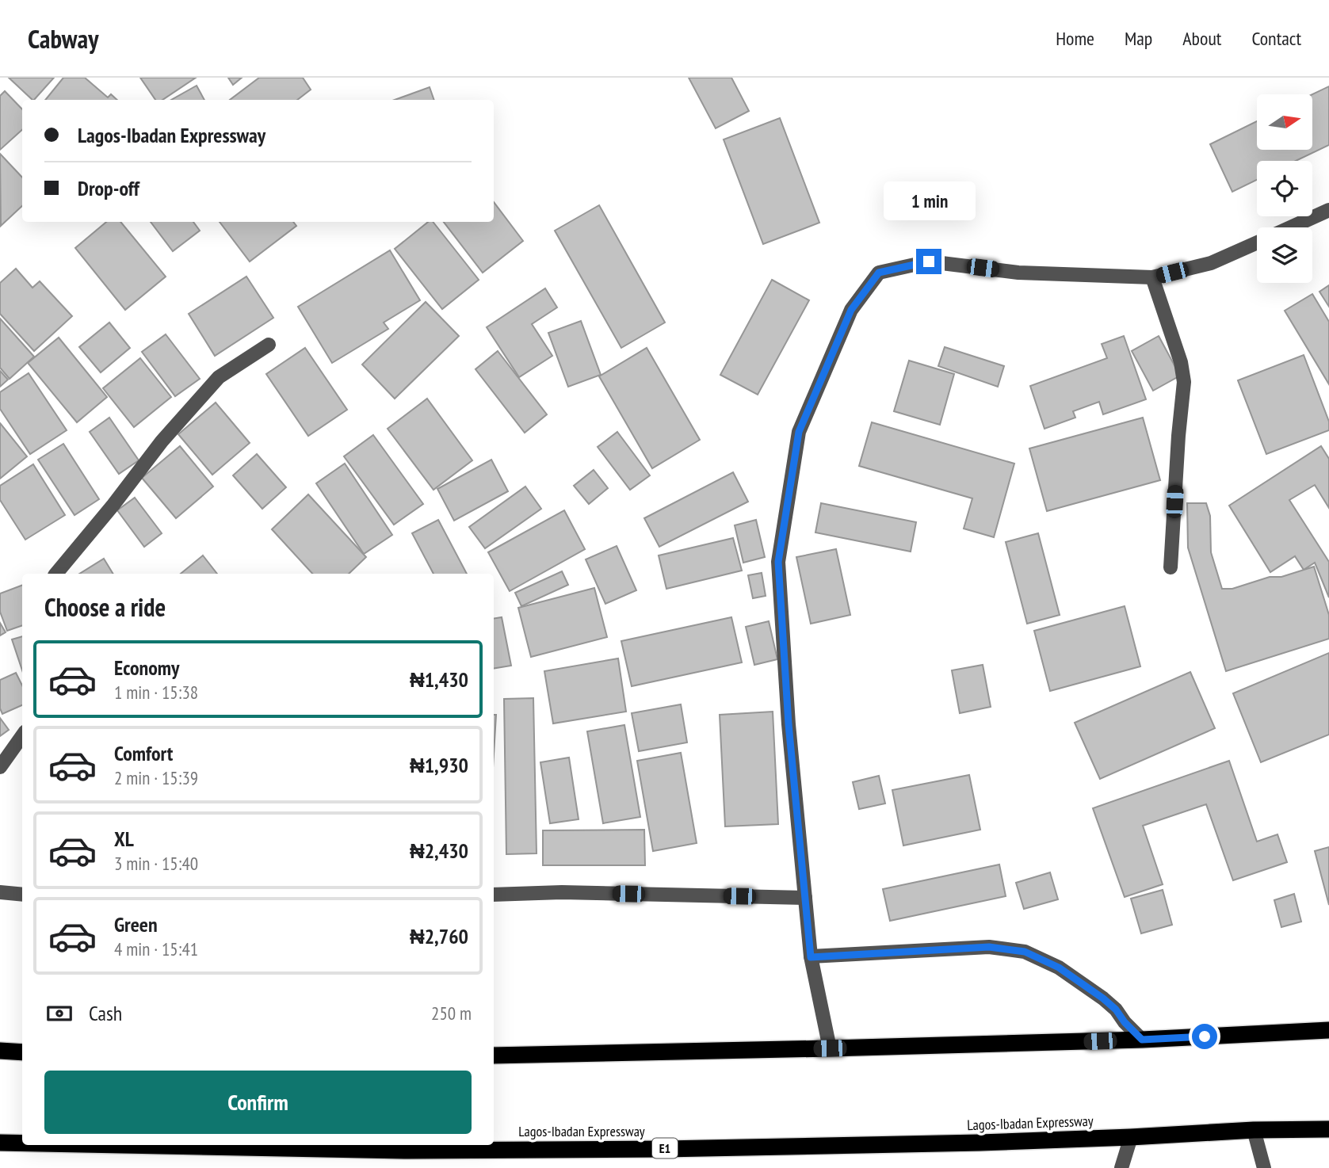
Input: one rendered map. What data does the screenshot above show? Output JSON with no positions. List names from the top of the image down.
{
  "streets": {
    "highway": ["Lagos-Ibadan Expressway", "E1"]
  },
  "north": "right",
  "page": {
    "header": "Cabway",
    "nav": [
      "Home",
      "Map",
      "About",
      "Contact"
    ],
    "banner": ["Lagos-Ibadan Expressway", "Drop-off"],
    "bubble": "1 min",
    "heading": "Choose a ride",
    "list": [
      {
        "name": "Economy",
        "note": "1 min · 15:38",
        "value": "₦1,430"
      },
      {
        "name": "Comfort",
        "note": "2 min · 15:39",
        "value": "₦1,930"
      },
      {
        "name": "XL",
        "note": "3 min · 15:40",
        "value": "₦2,430"
      },
      {
        "name": "Green",
        "note": "4 min · 15:41",
        "value": "₦2,760"
      }
    ],
    "pay": ["Cash", "250 m"],
    "buttons": "Confirm"
  }
}
